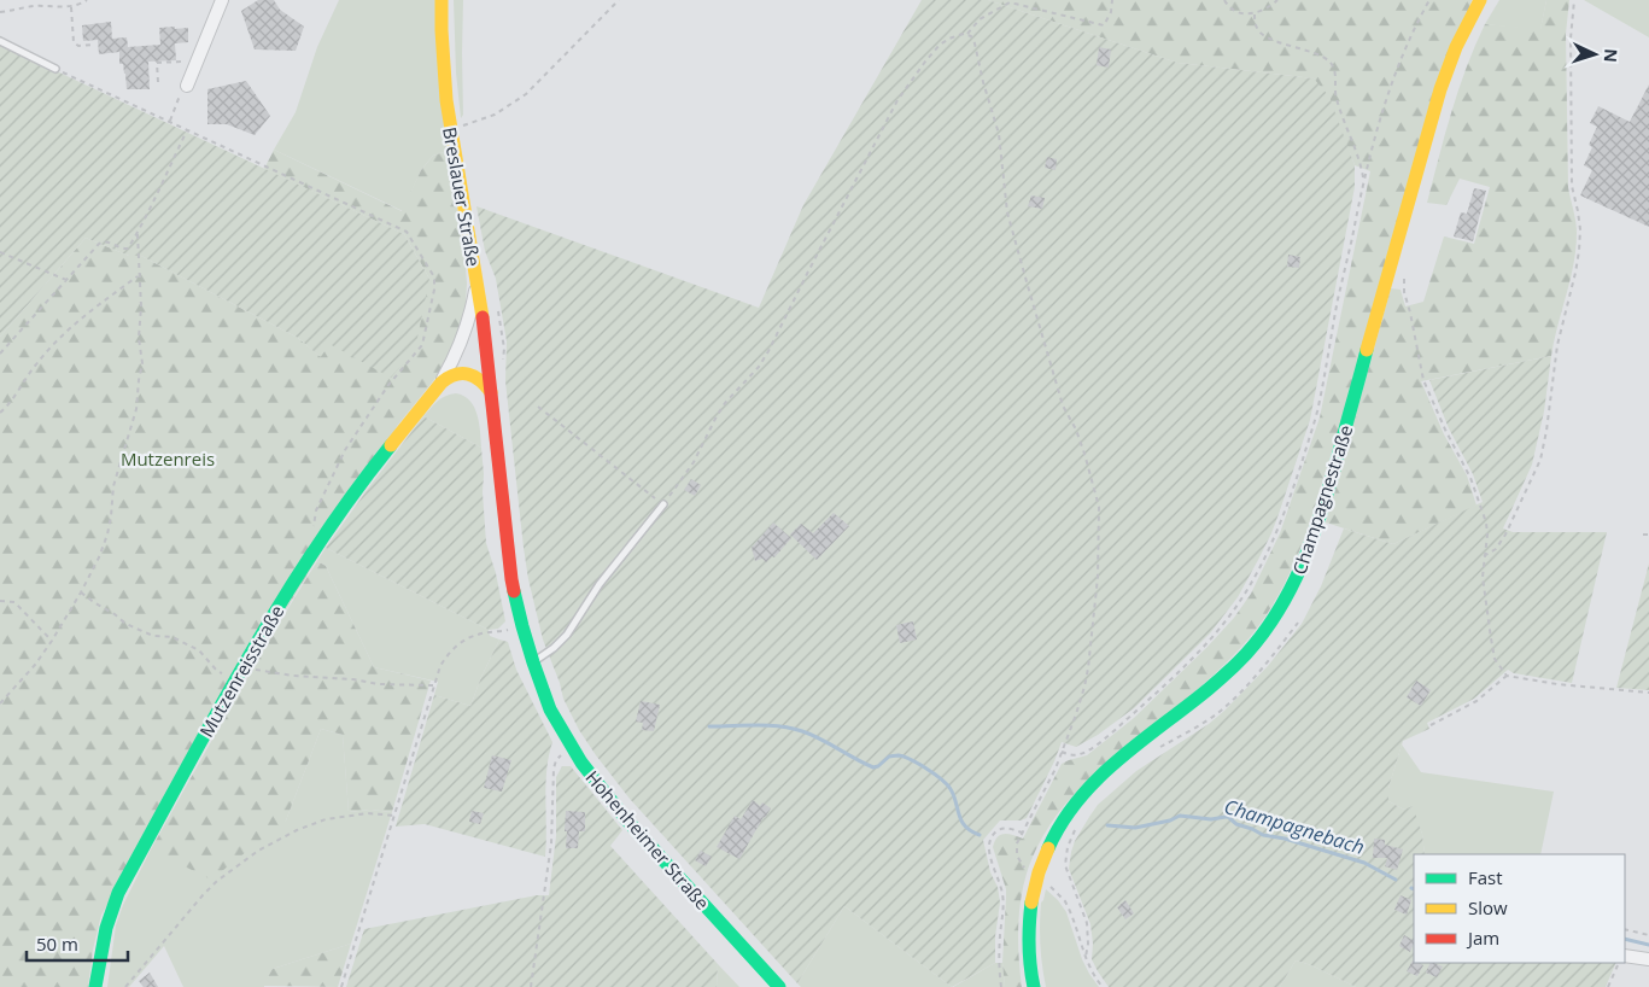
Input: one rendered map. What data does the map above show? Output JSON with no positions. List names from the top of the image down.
{
  "streets": {
    "main road": [
      "Breslauer Straße",
      "Champagnestraße",
      "Mutzenreisstraße",
      "Hohenheimer Straße"
    ]
  },
  "crossings": [
    ["Breslauer Straße", "Mutzenreisstraße"],
    ["Breslauer Straße", "Hohenheimer Straße"]
  ],
  "water": ["Champagnebach"],
  "parks": ["Mutzenreis"],
  "legend": ["Fast", "Slow", "Jam"],
  "scale_bar": "50 m",
  "north": "right"
}
